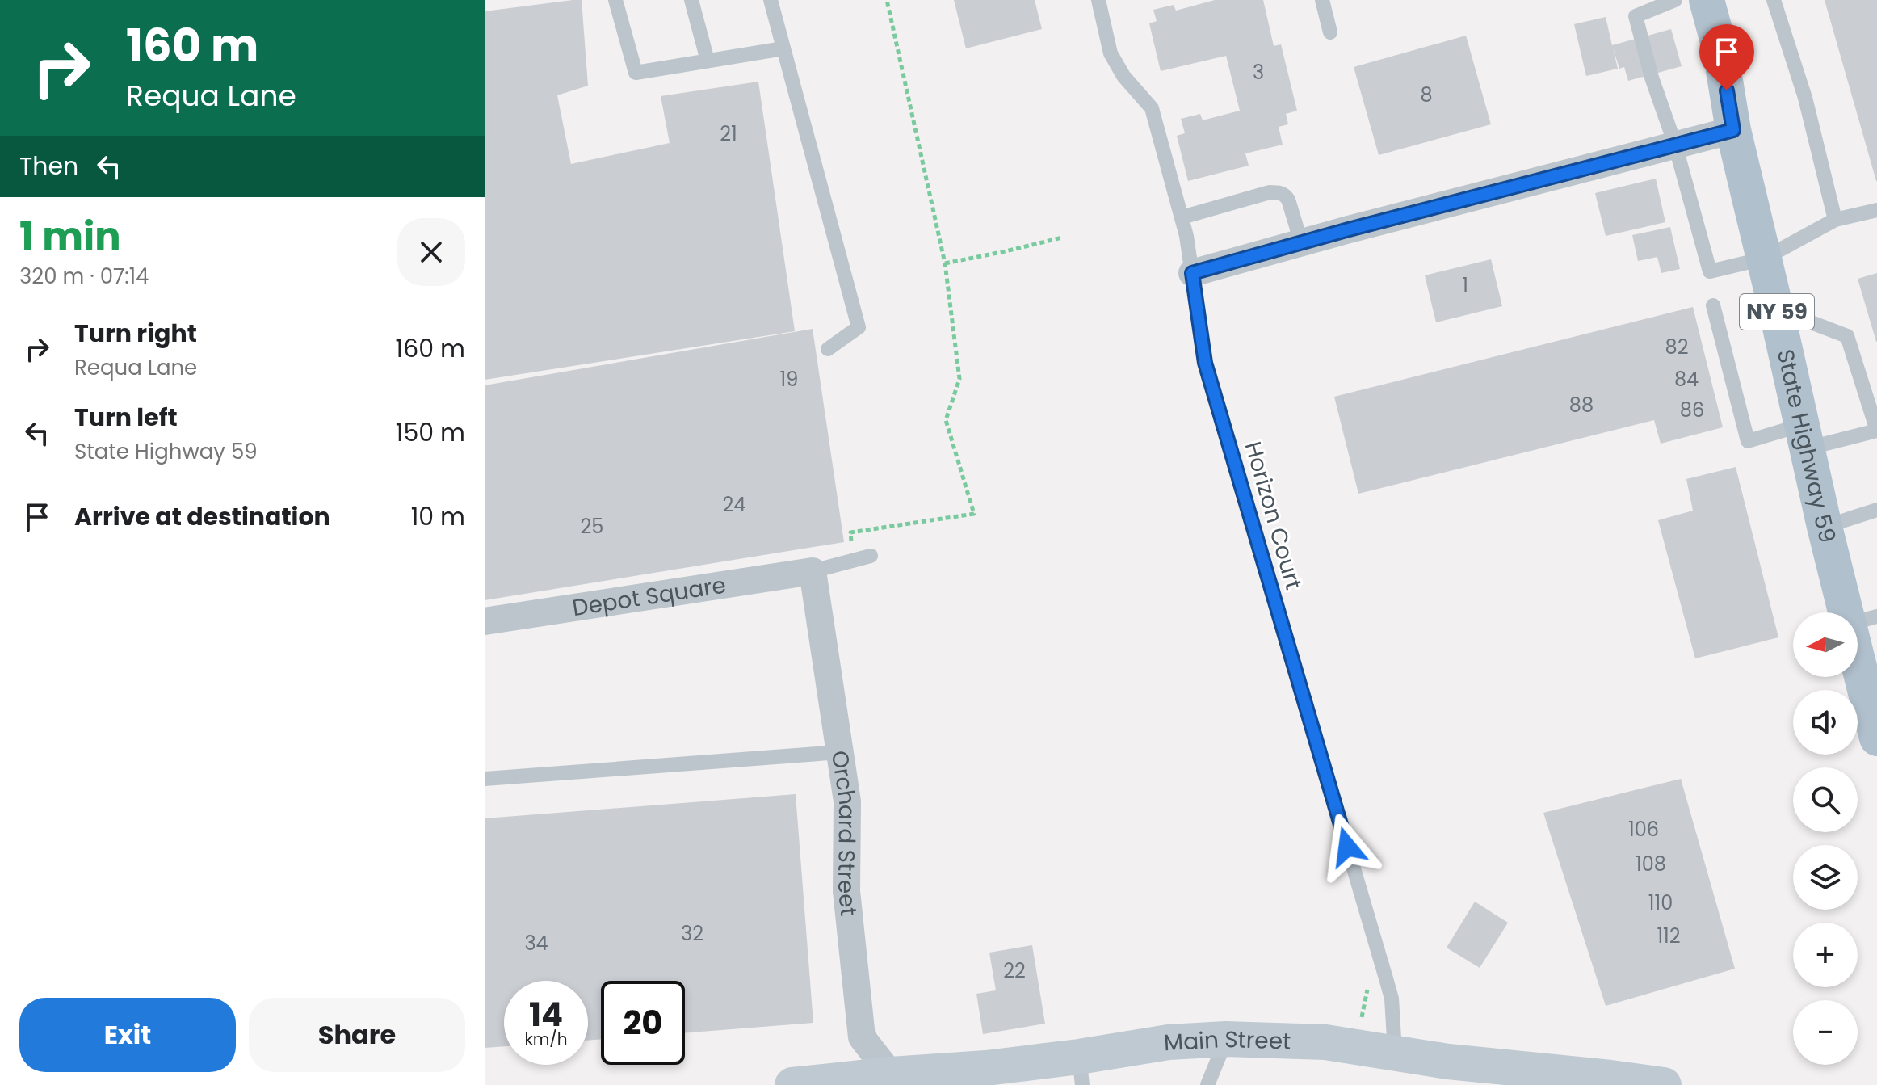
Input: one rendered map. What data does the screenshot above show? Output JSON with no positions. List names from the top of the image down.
{
  "streets": {
    "main road": ["NY 59", "State Highway 59", "Main Street"],
    "street": ["Depot Square", "Orchard Street"],
    "lane": ["Horizon Court"]
  },
  "crossings": [
    ["Horizon Court", "Main Street"],
    ["Depot Square", "Orchard Street"],
    ["Orchard Street", "Main Street"]
  ],
  "house_numbers": [
    "3",
    "8",
    "21",
    "1",
    "82",
    "19",
    "84",
    "88",
    "86",
    "24",
    "25",
    "106",
    "108",
    "110",
    "32",
    "112",
    "34",
    "22"
  ],
  "north": "left",
  "page": {
    "turn": ["160 m", "Requa Lane"],
    "then": "Then",
    "heading": ["1 min", "320 m · 07:14"],
    "list": [
      {
        "name": "Turn right",
        "note": "Requa Lane",
        "value": "160 m"
      },
      {
        "name": "Turn left",
        "note": "State Highway 59",
        "value": "150 m"
      },
      {
        "name": "Arrive at destination",
        "value": "10 m"
      }
    ],
    "map_buttons": ["+", "−"],
    "speed": "14 km/h",
    "limit": "20",
    "buttons": ["Exit", "Share"]
  }
}
